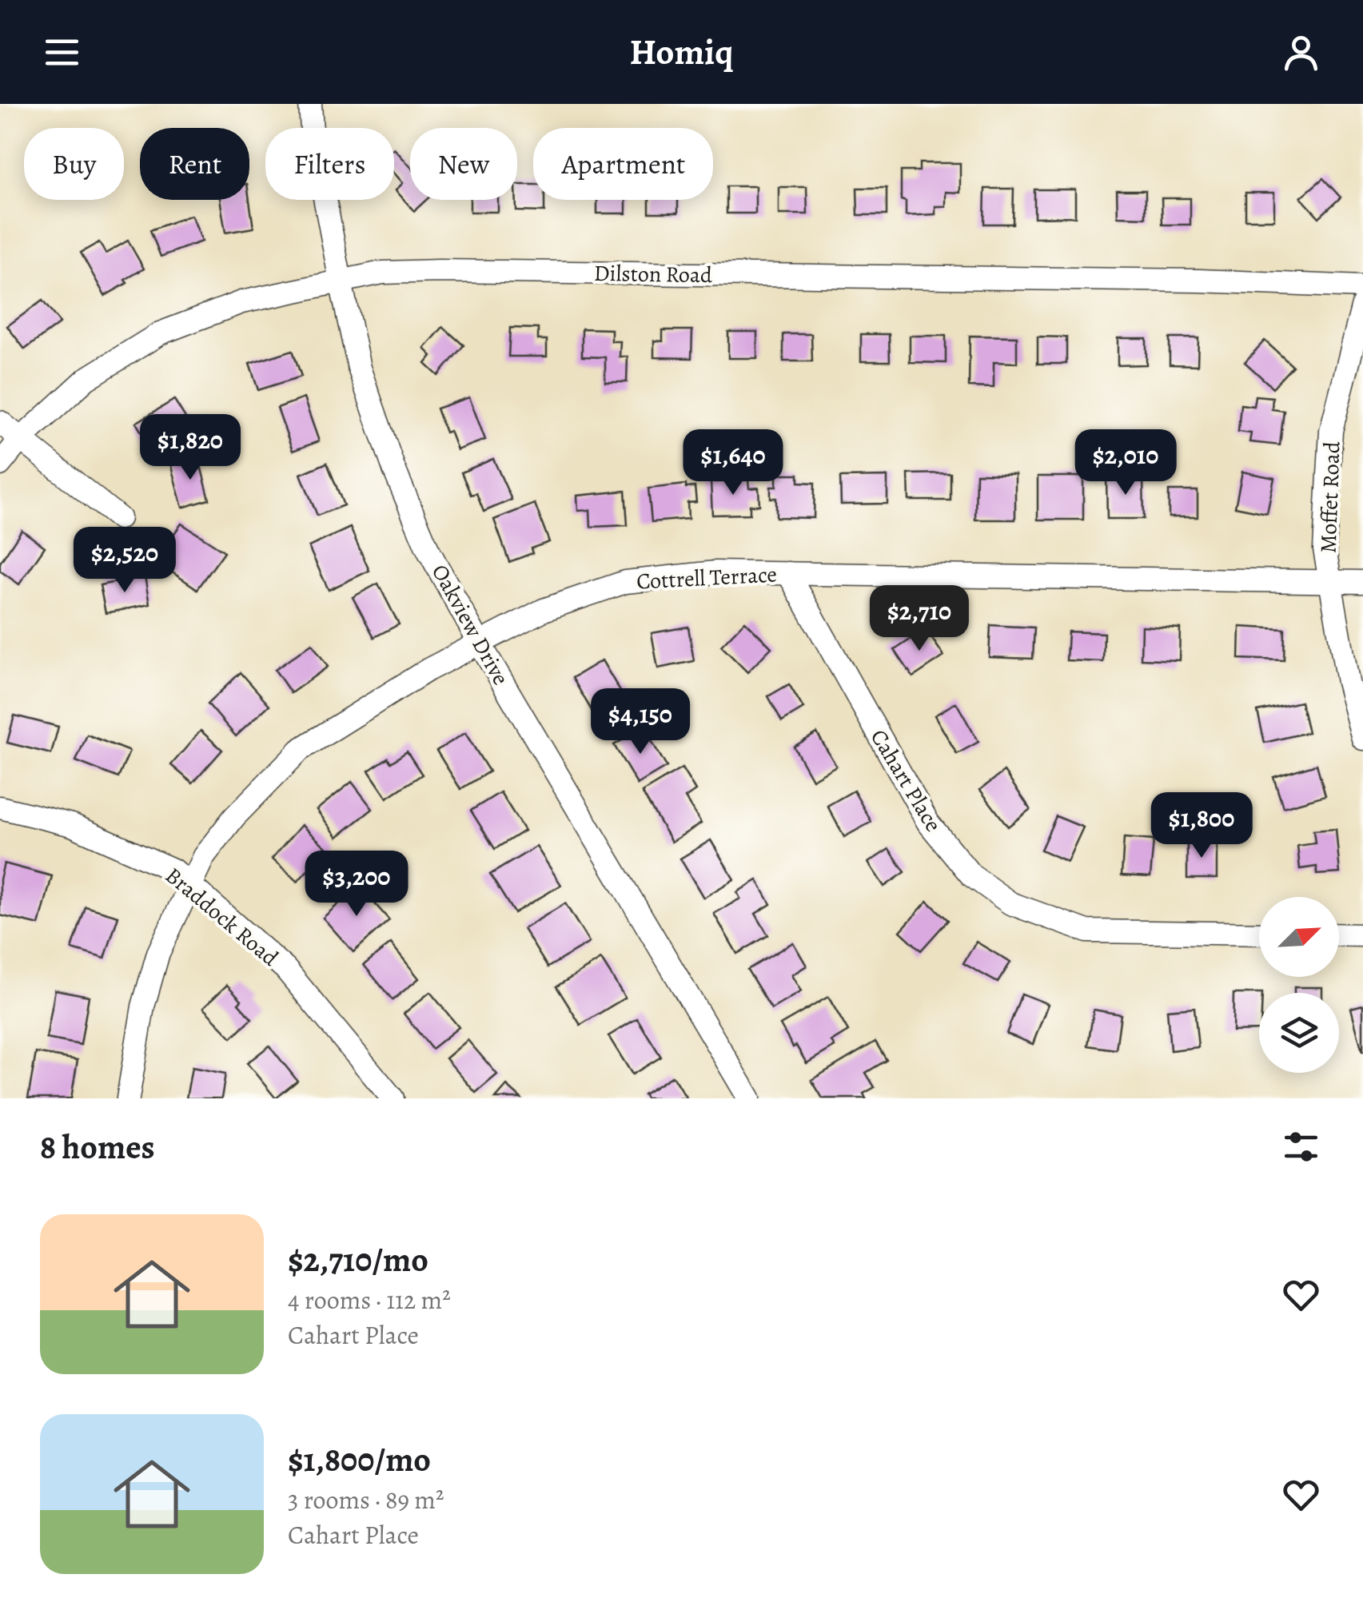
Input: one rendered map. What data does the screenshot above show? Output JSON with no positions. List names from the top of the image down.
{
  "streets": {
    "street": [
      "Dilston Road",
      "Moffet Road",
      "Cottrell Terrace",
      "Oakview Drive",
      "Cahart Place",
      "Braddock Road"
    ]
  },
  "crossings": [
    ["Dilston Road", "Oakview Drive"],
    ["Moffet Road", "Cottrell Terrace"],
    ["Cottrell Terrace", "Oakview Drive"],
    ["Cottrell Terrace", "Cahart Place"],
    ["Cottrell Terrace", "Braddock Road"]
  ],
  "north": "top right",
  "page": {
    "header": "Homiq",
    "chip": [
      "Buy",
      "Rent",
      "Filters",
      "New",
      "Apartment"
    ],
    "price": [
      "$1,820",
      "$1,640",
      "$2,010",
      "$2,520",
      "$2,710",
      "$4,150",
      "$1,800",
      "$3,200"
    ],
    "heading": "8 homes",
    "list": [
      {
        "name": "$2,710/mo",
        "note": "4 rooms · 112 m² · Cahart Place"
      },
      {
        "name": "$1,800/mo",
        "note": "3 rooms · 89 m² · Cahart Place"
      }
    ]
  }
}
